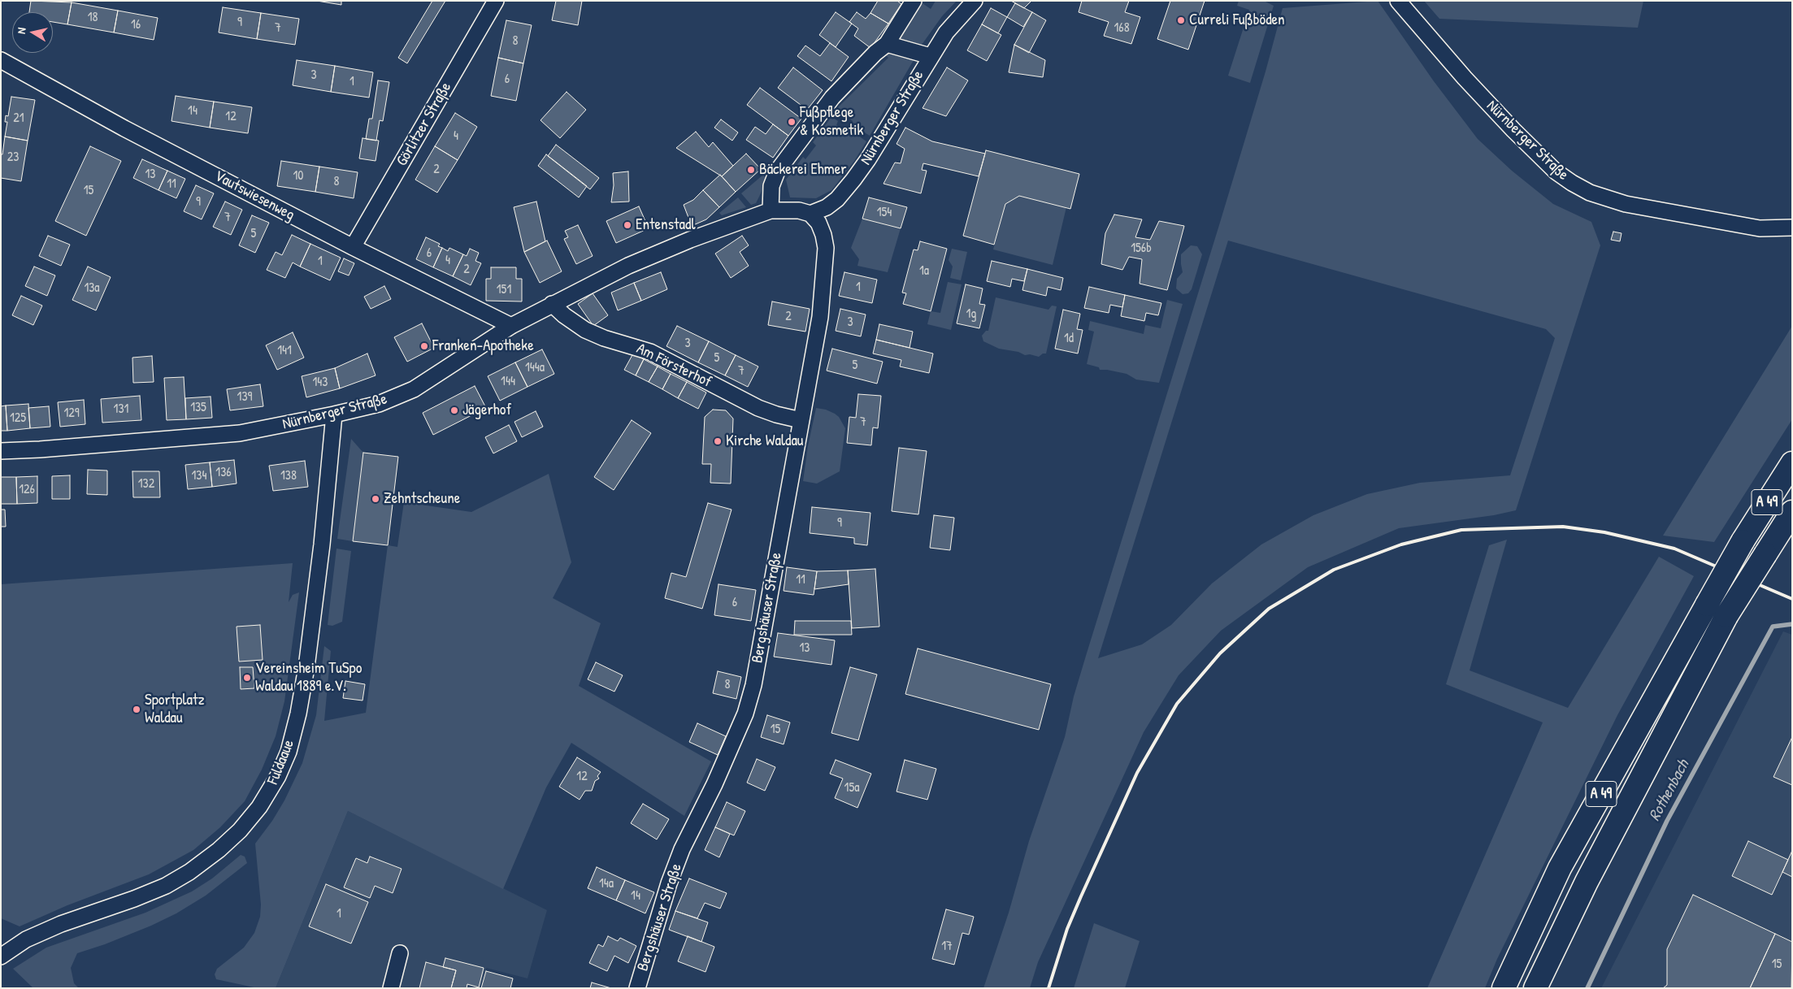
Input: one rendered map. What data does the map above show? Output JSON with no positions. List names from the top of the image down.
{
  "streets": {
    "highway": ["A 49"],
    "street": [
      "Nürnberger Straße",
      "Görlitzer Straße",
      "Vautswiesenweg",
      "Am Försterhof",
      "Bergshäuser Straße",
      "Fuldaaue"
    ]
  },
  "crossings": [
    ["Nürnberger Straße", "Vautswiesenweg"],
    ["Nürnberger Straße", "Am Försterhof"],
    ["Nürnberger Straße", "Bergshäuser Straße"],
    ["Nürnberger Straße", "Fuldaaue"],
    ["Görlitzer Straße", "Vautswiesenweg"],
    ["Am Försterhof", "Bergshäuser Straße"]
  ],
  "water": ["Rothenbach"],
  "places": [
    "Curreli Fußböden",
    "Fußpflege & Kosmetik",
    "Bäckerei Ehmer",
    "Entenstadl",
    "Franken-Apotheke",
    "Jägerhof",
    "Kirche Waldau",
    "Zehntscheune",
    "Vereinsheim TuSpo Waldau 1889 e.V.",
    "Sportplatz Waldau"
  ],
  "house_numbers": [
    "18",
    "9",
    "16",
    "7",
    "168",
    "8",
    "3",
    "6",
    "1",
    "14",
    "12",
    "21",
    "4",
    "23",
    "2",
    "13",
    "10",
    "8",
    "11",
    "15",
    "9",
    "154",
    "7",
    "5",
    "156b",
    "6",
    "4",
    "1",
    "2",
    "1a",
    "1",
    "13a",
    "151",
    "1g",
    "2",
    "3",
    "1d",
    "3",
    "141",
    "5",
    "5",
    "144a",
    "7",
    "144",
    "143",
    "139",
    "135",
    "131",
    "129",
    "125",
    "7",
    "136",
    "134",
    "138",
    "132",
    "126",
    "9",
    "11",
    "6",
    "13",
    "8",
    "15",
    "12",
    "15a",
    "14a",
    "14",
    "1",
    "17",
    "15"
  ],
  "north": "left"
}
